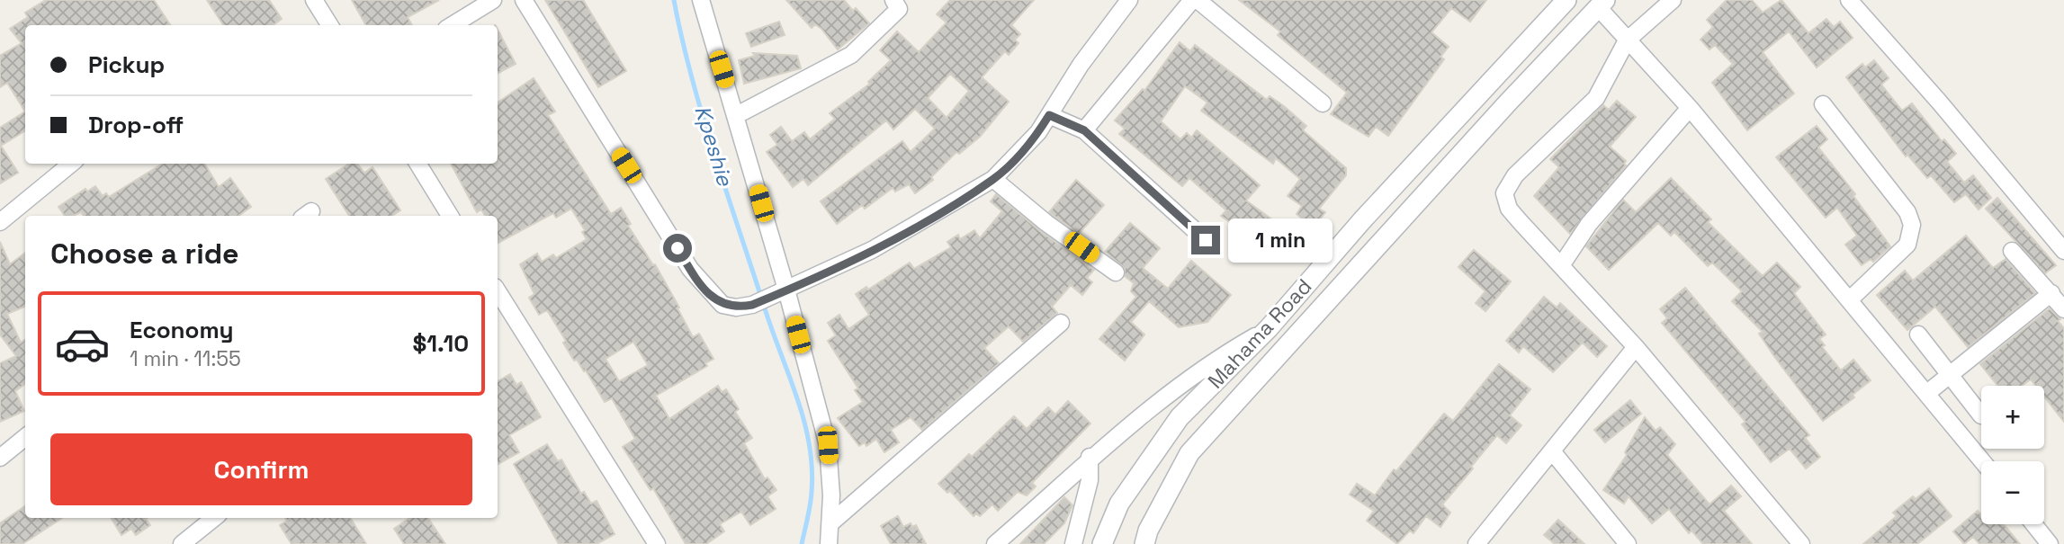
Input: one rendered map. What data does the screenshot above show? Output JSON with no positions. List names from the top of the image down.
{
  "streets": {
    "street": ["Mahama Road"]
  },
  "water": ["Kpeshie"],
  "page": {
    "banner": ["Pickup", "Drop-off"],
    "heading": "Choose a ride",
    "bubble": "1 min",
    "list": [
      {
        "name": "Economy",
        "note": "1 min · 11:55",
        "value": "$1.10"
      }
    ],
    "map_buttons": ["+", "−"],
    "buttons": "Confirm"
  }
}
